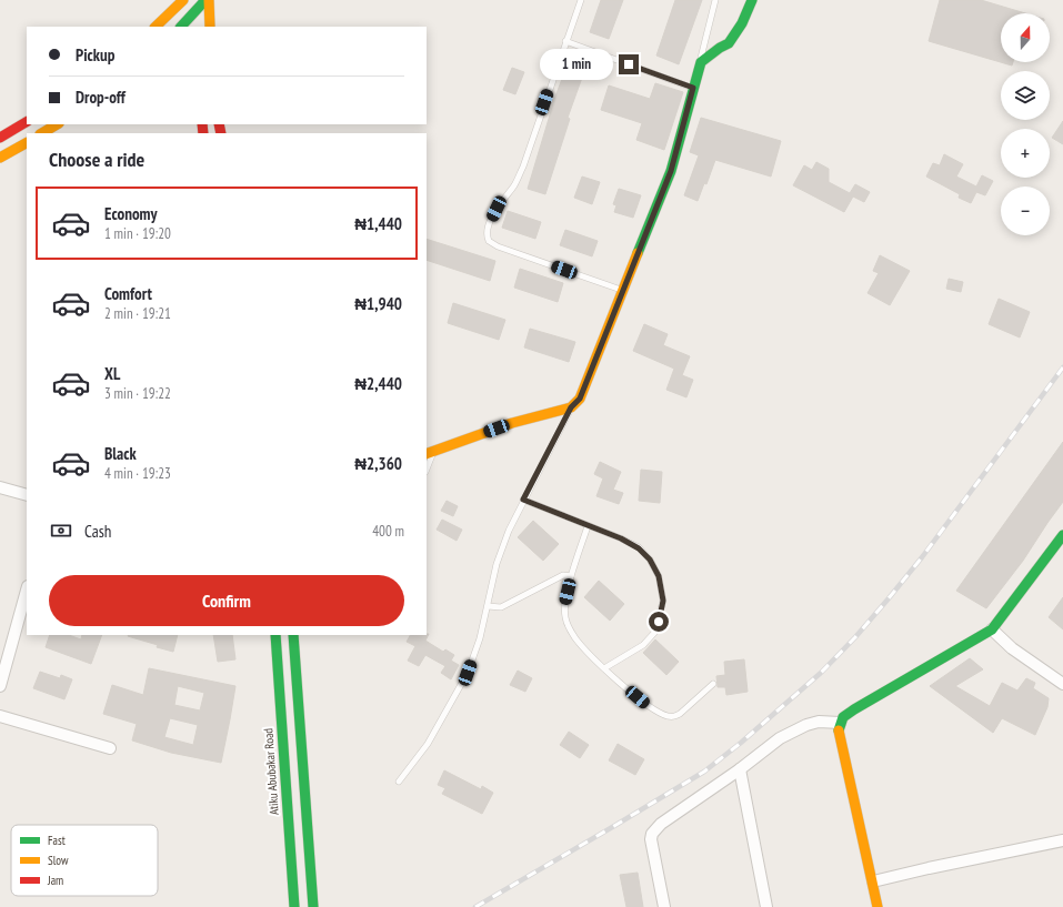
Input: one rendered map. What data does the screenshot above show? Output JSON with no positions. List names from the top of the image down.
{
  "streets": {
    "street": ["Atiku Abubakar Road"]
  },
  "legend": ["Fast", "Slow", "Jam"],
  "north": "top",
  "page": {
    "map_buttons": ["+", "−"],
    "banner": ["Pickup", "Drop-off"],
    "bubble": "1 min",
    "heading": "Choose a ride",
    "list": [
      {
        "name": "Economy",
        "note": "1 min · 19:20",
        "value": "₦1,440"
      },
      {
        "name": "Comfort",
        "note": "2 min · 19:21",
        "value": "₦1,940"
      },
      {
        "name": "XL",
        "note": "3 min · 19:22",
        "value": "₦2,440"
      },
      {
        "name": "Black",
        "note": "4 min · 19:23",
        "value": "₦2,360"
      }
    ],
    "pay": ["Cash", "400 m"],
    "buttons": "Confirm"
  }
}
